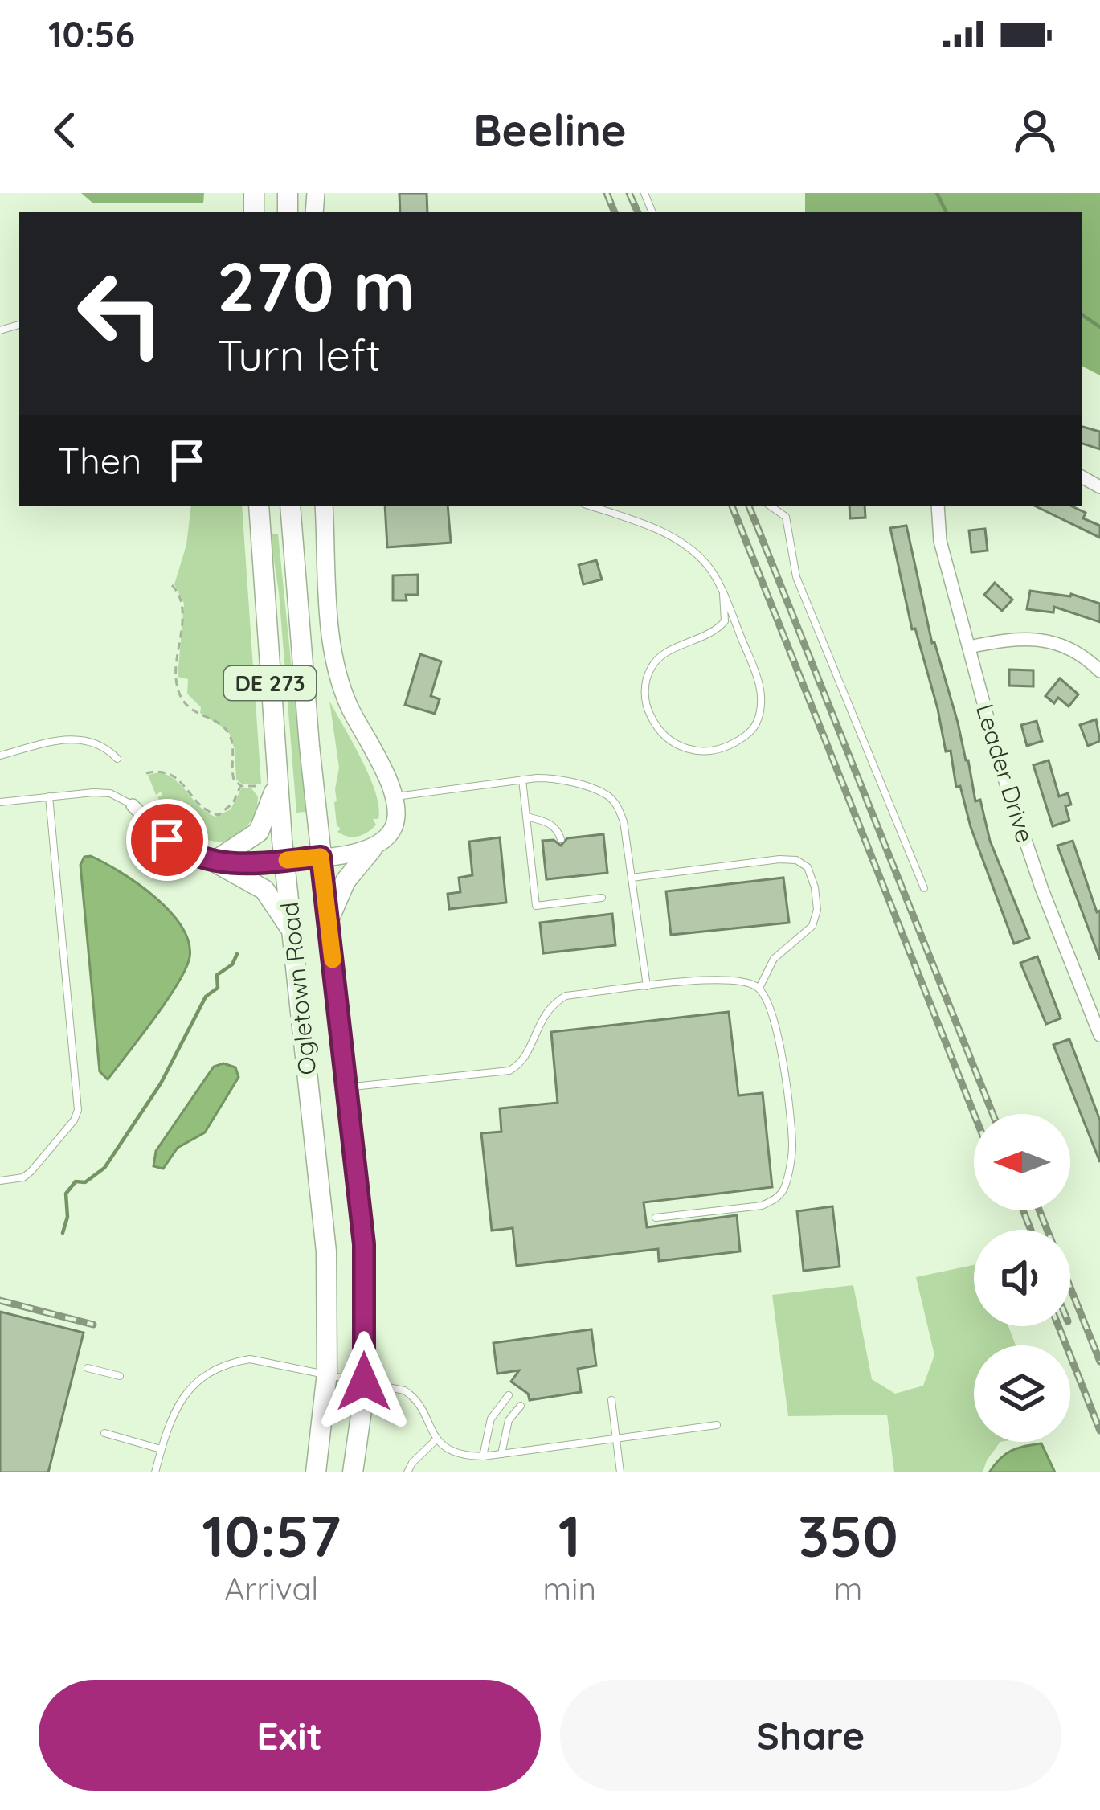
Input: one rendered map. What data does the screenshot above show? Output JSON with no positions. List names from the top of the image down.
{
  "streets": {
    "main road": ["DE 273", "Ogletown Road"],
    "street": ["Leader Drive"]
  },
  "north": "left",
  "page": {
    "status": "10:56",
    "header": "Beeline",
    "turn": ["270 m", "Turn left"],
    "then": "Then",
    "eta": [
      "10:57",
      "Arrival",
      "1",
      "min",
      "350",
      "m"
    ],
    "buttons": ["Exit", "Share"]
  }
}
